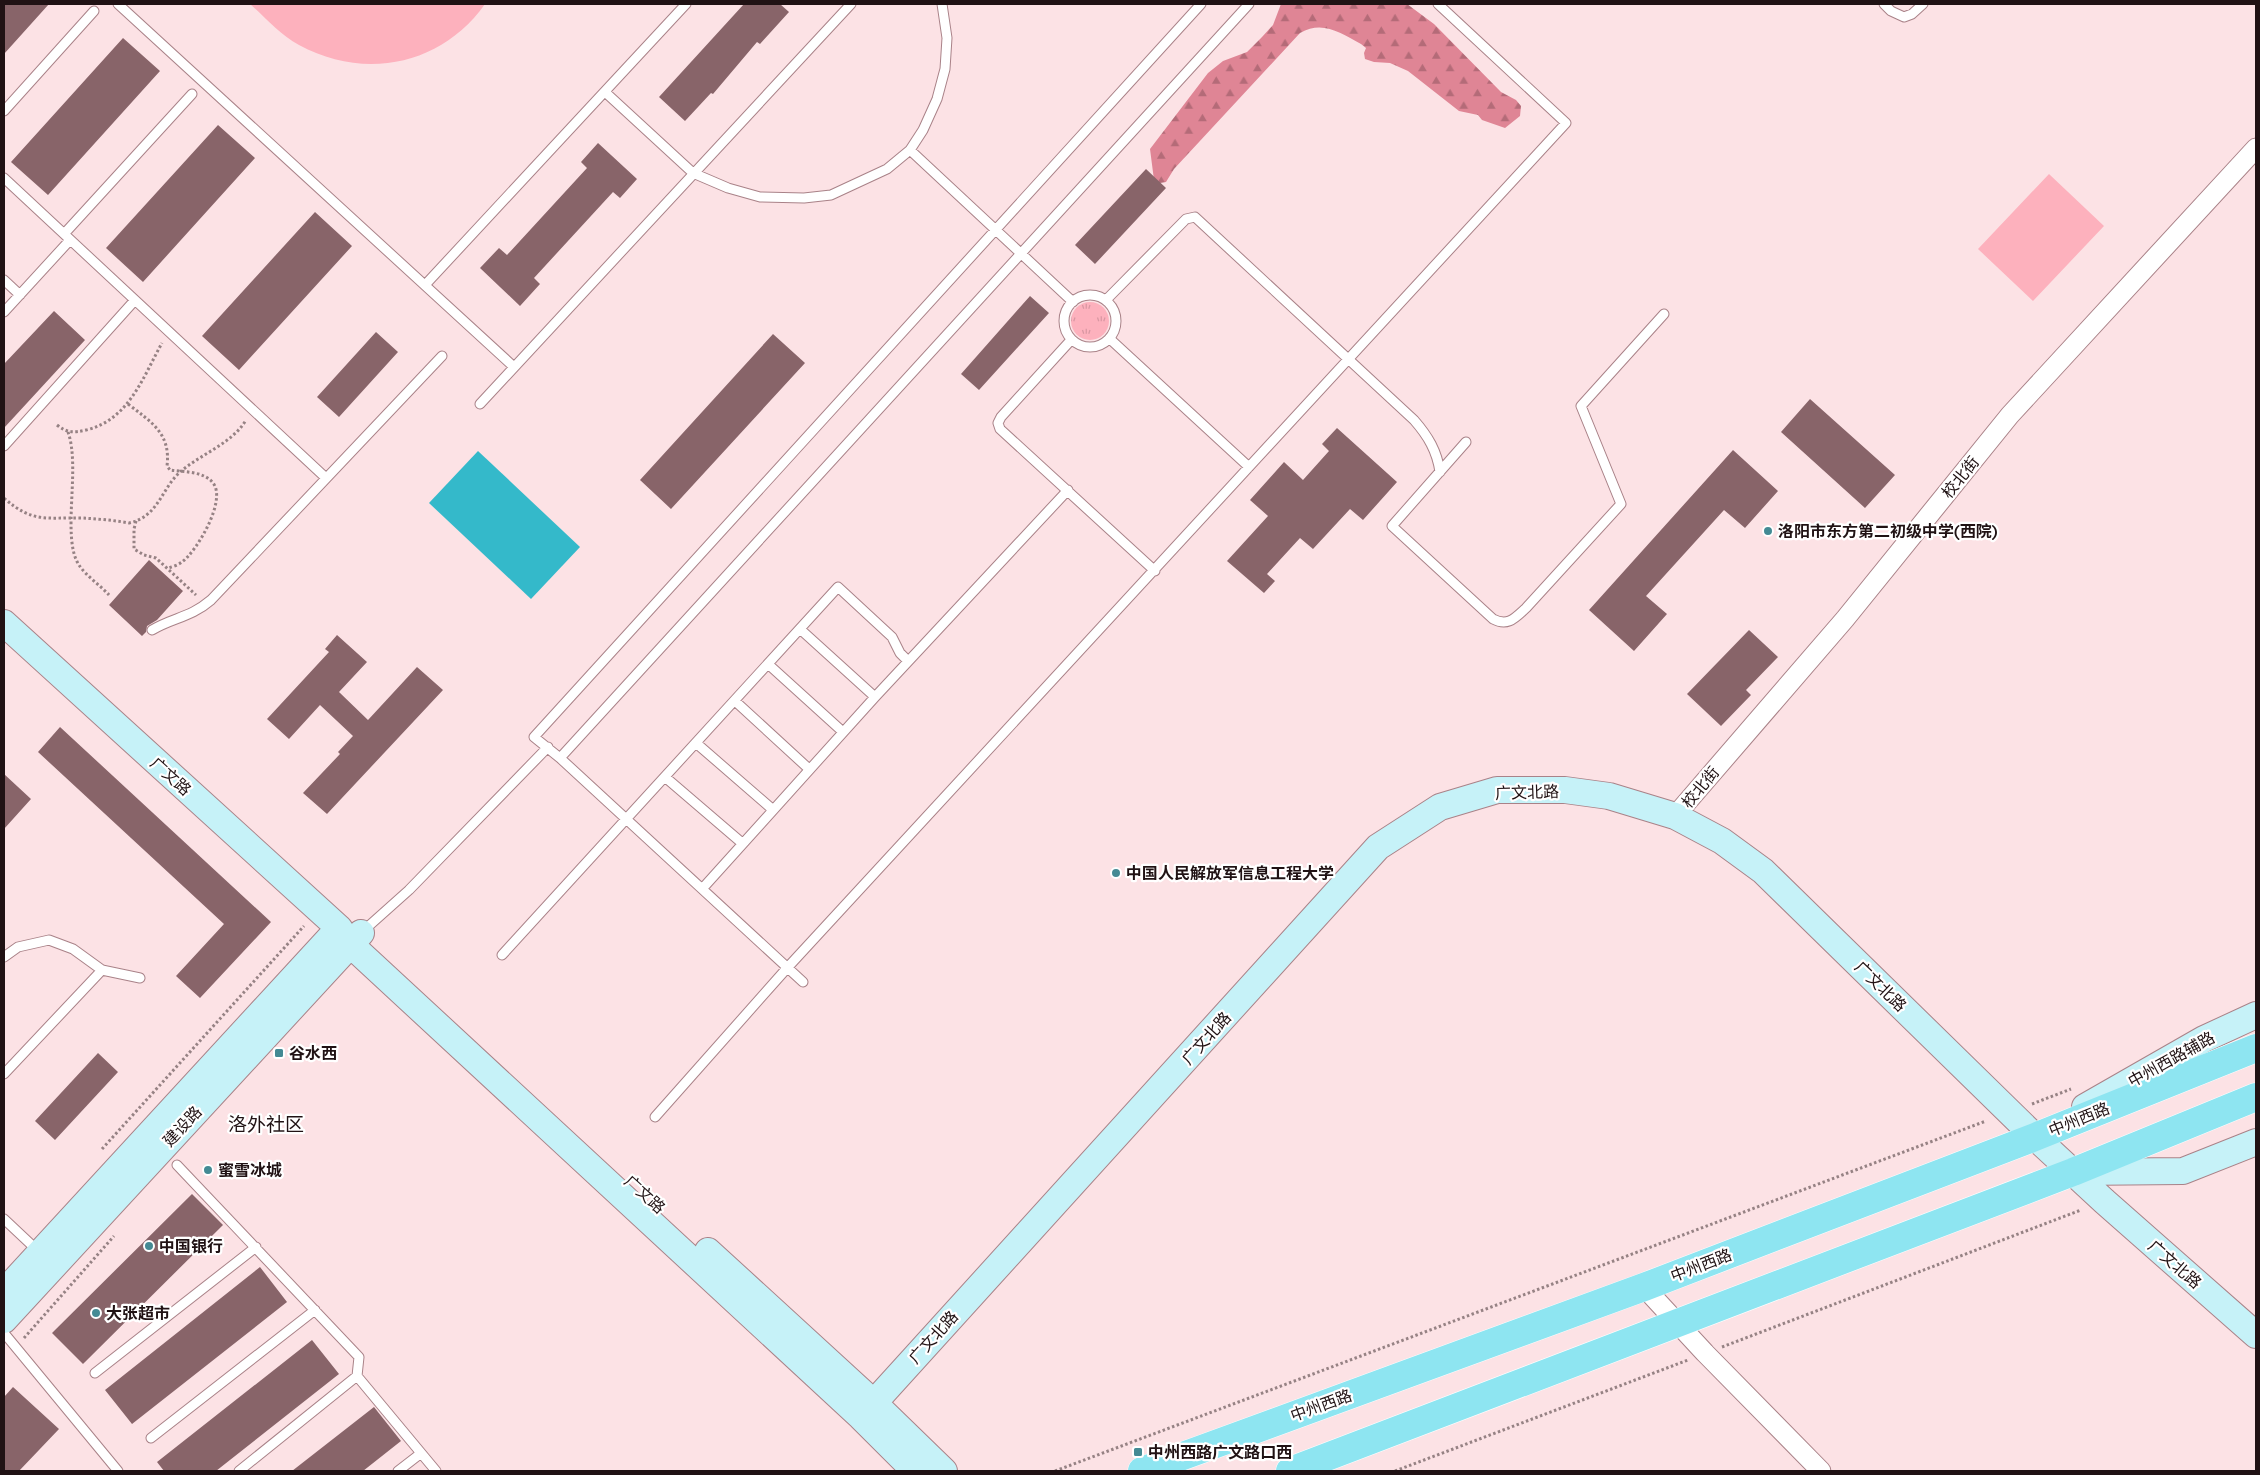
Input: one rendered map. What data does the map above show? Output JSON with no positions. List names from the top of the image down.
{
  "streets": {
    "main road": ["中州西路"],
    "street": [
      "校北街",
      "广文路",
      "广文北路",
      "中州西路辅路",
      "建设路"
    ]
  },
  "crossings": [
    ["校北街", "广文北路"],
    ["广文路", "广文北路"],
    ["广文路", "建设路"],
    ["广文北路", "中州西路辅路"],
    ["广文北路", "中州西路"],
    ["中州西路辅路", "中州西路"]
  ],
  "districts": ["洛外社区"],
  "places": {
    "other": [
      "洛阳市东方第二初级中学(西院)",
      "中国人民解放军信息工程大学",
      "蜜雪冰城",
      "中国银行",
      "大张超市"
    ],
    "transit": ["谷水西", "中州西路广文路口西"]
  }
}
